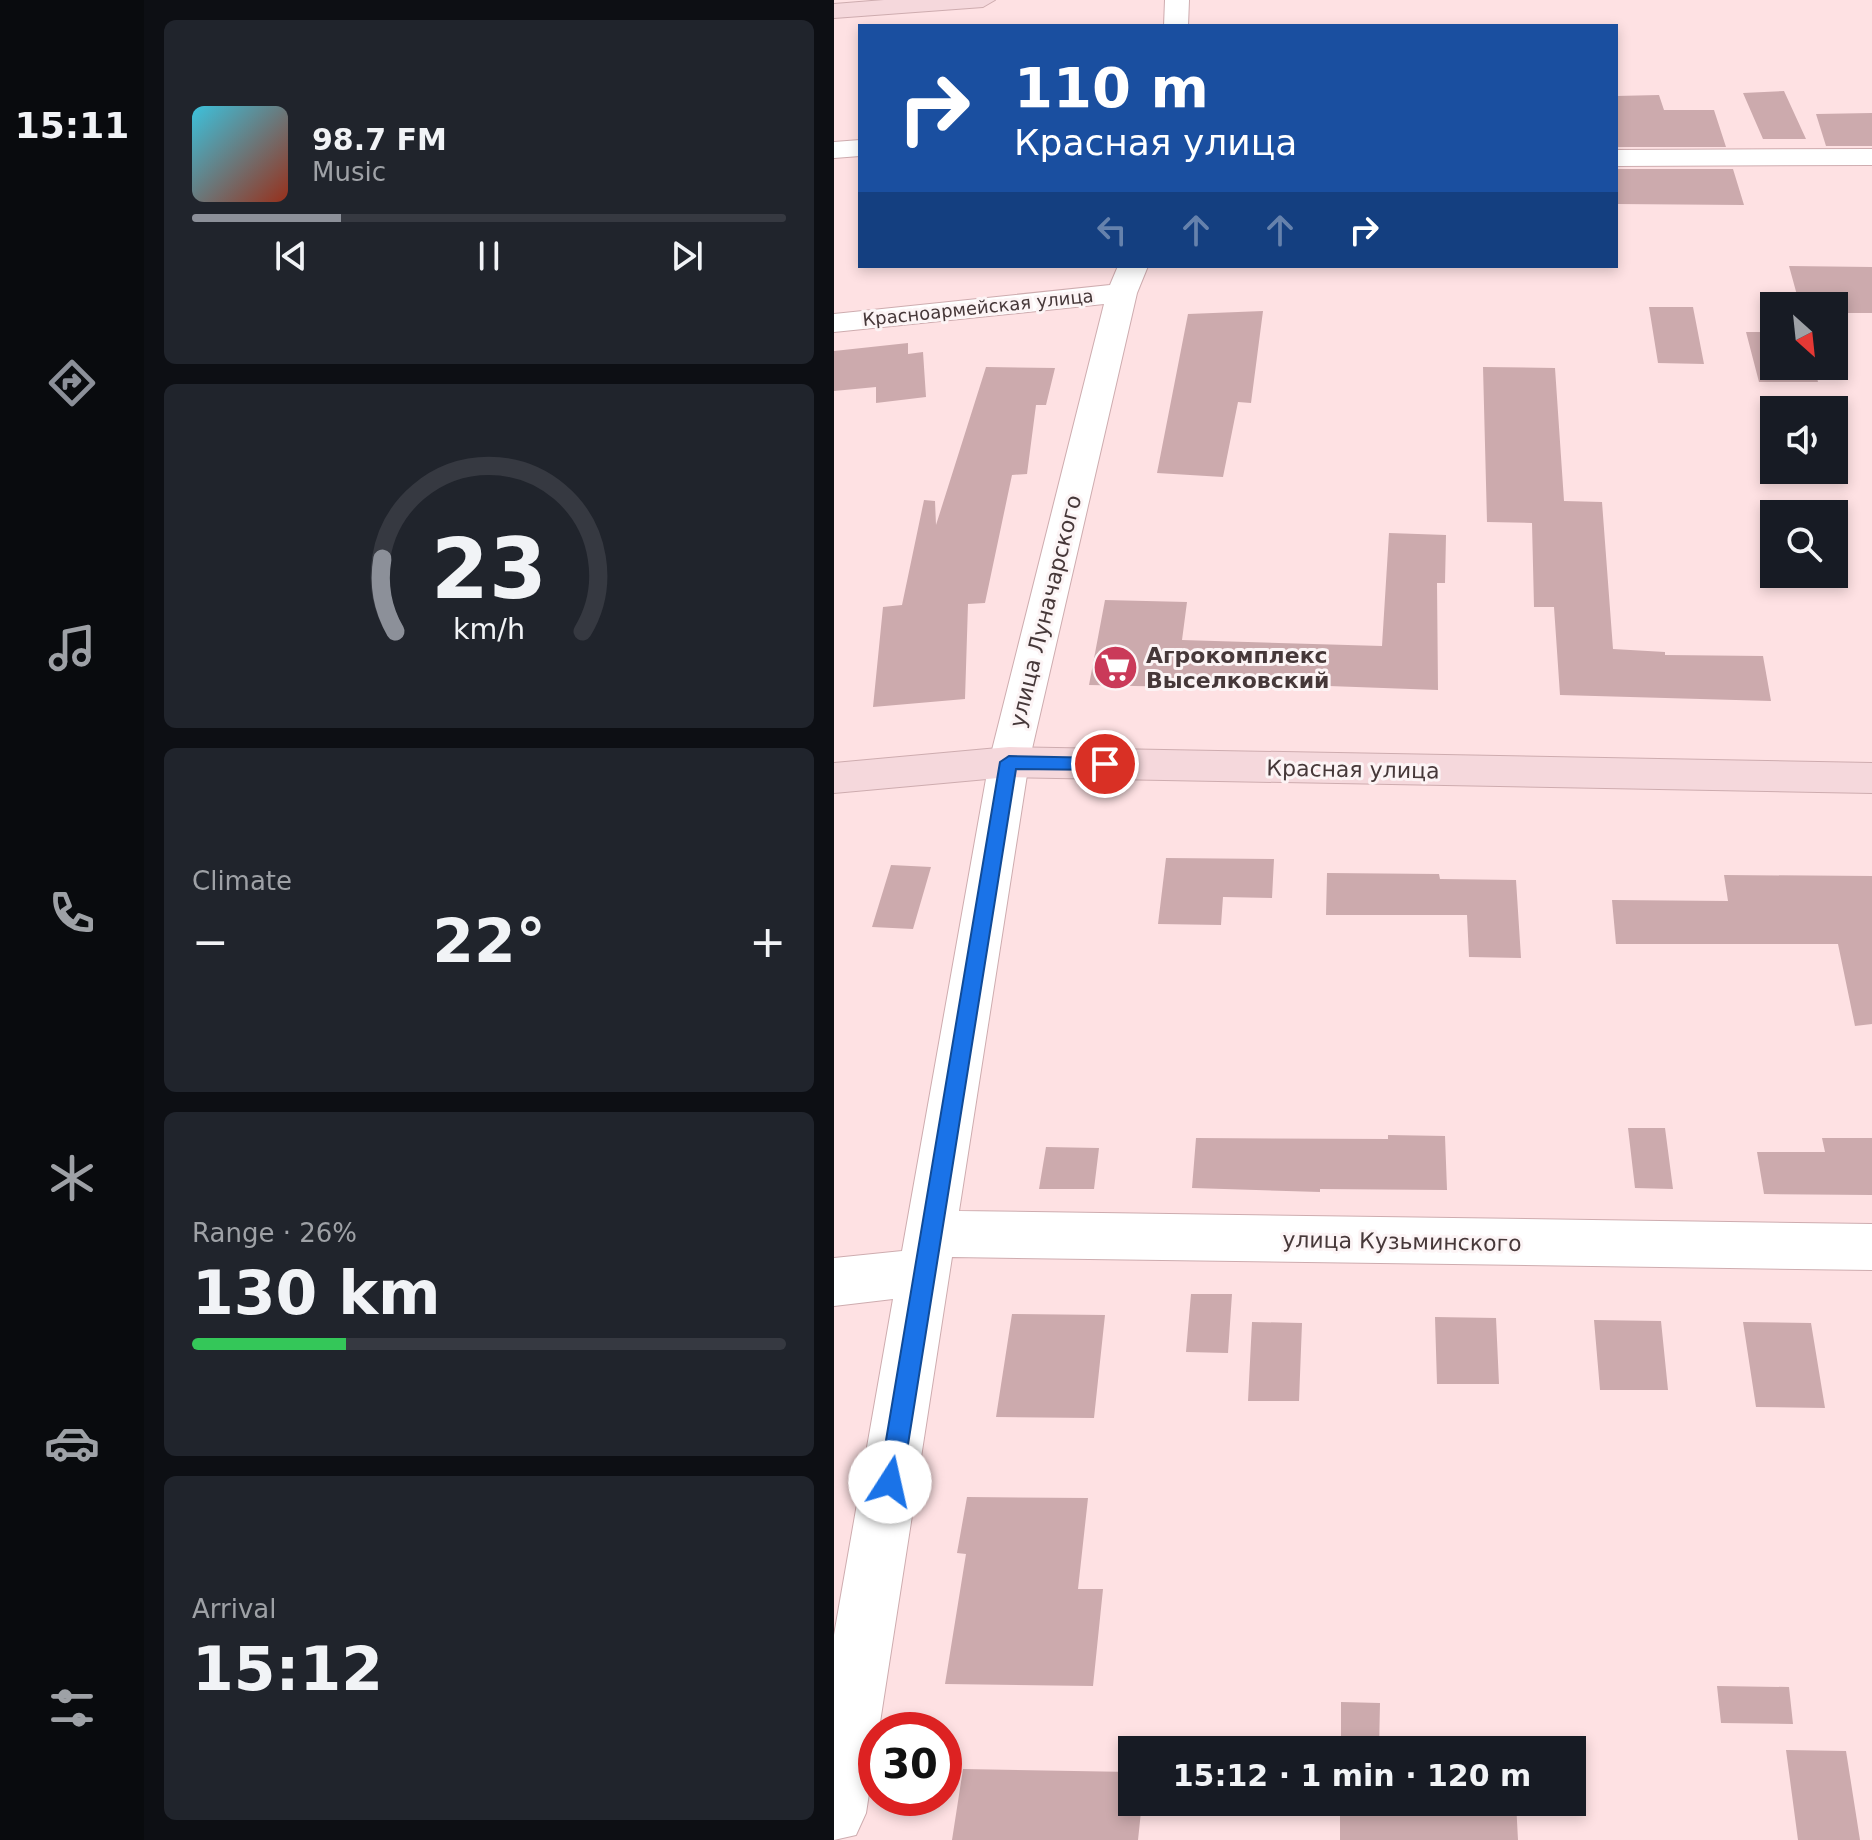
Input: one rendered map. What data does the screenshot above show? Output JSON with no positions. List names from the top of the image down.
{
  "streets": {
    "main road": ["Красная улица"],
    "street": ["Красноармейская улица", "улица Луначарского", "улица Кузьминского"]
  },
  "crossings": [
    ["Красноармейская улица", "улица Луначарского"],
    ["улица Луначарского", "Красная улица"],
    ["улица Луначарского", "улица Кузьминского"]
  ],
  "places": {
    "supermarket": ["Агрокомплекс Выселковский"]
  },
  "north": "bottom right",
  "page": {
    "tabs": "15:11",
    "turn": ["110 m", "Красная улица"],
    "song": ["98.7 FM", "Music"],
    "tile": [
      "Climate",
      ["Range · 26%", "130 km"],
      ["Arrival", "15:12"]
    ],
    "heat": ["−", "22°", "+"],
    "limit": "30",
    "trip": "15:12 · 1 min · 120 m",
    "gauge": ["23", "km/h"]
  }
}
